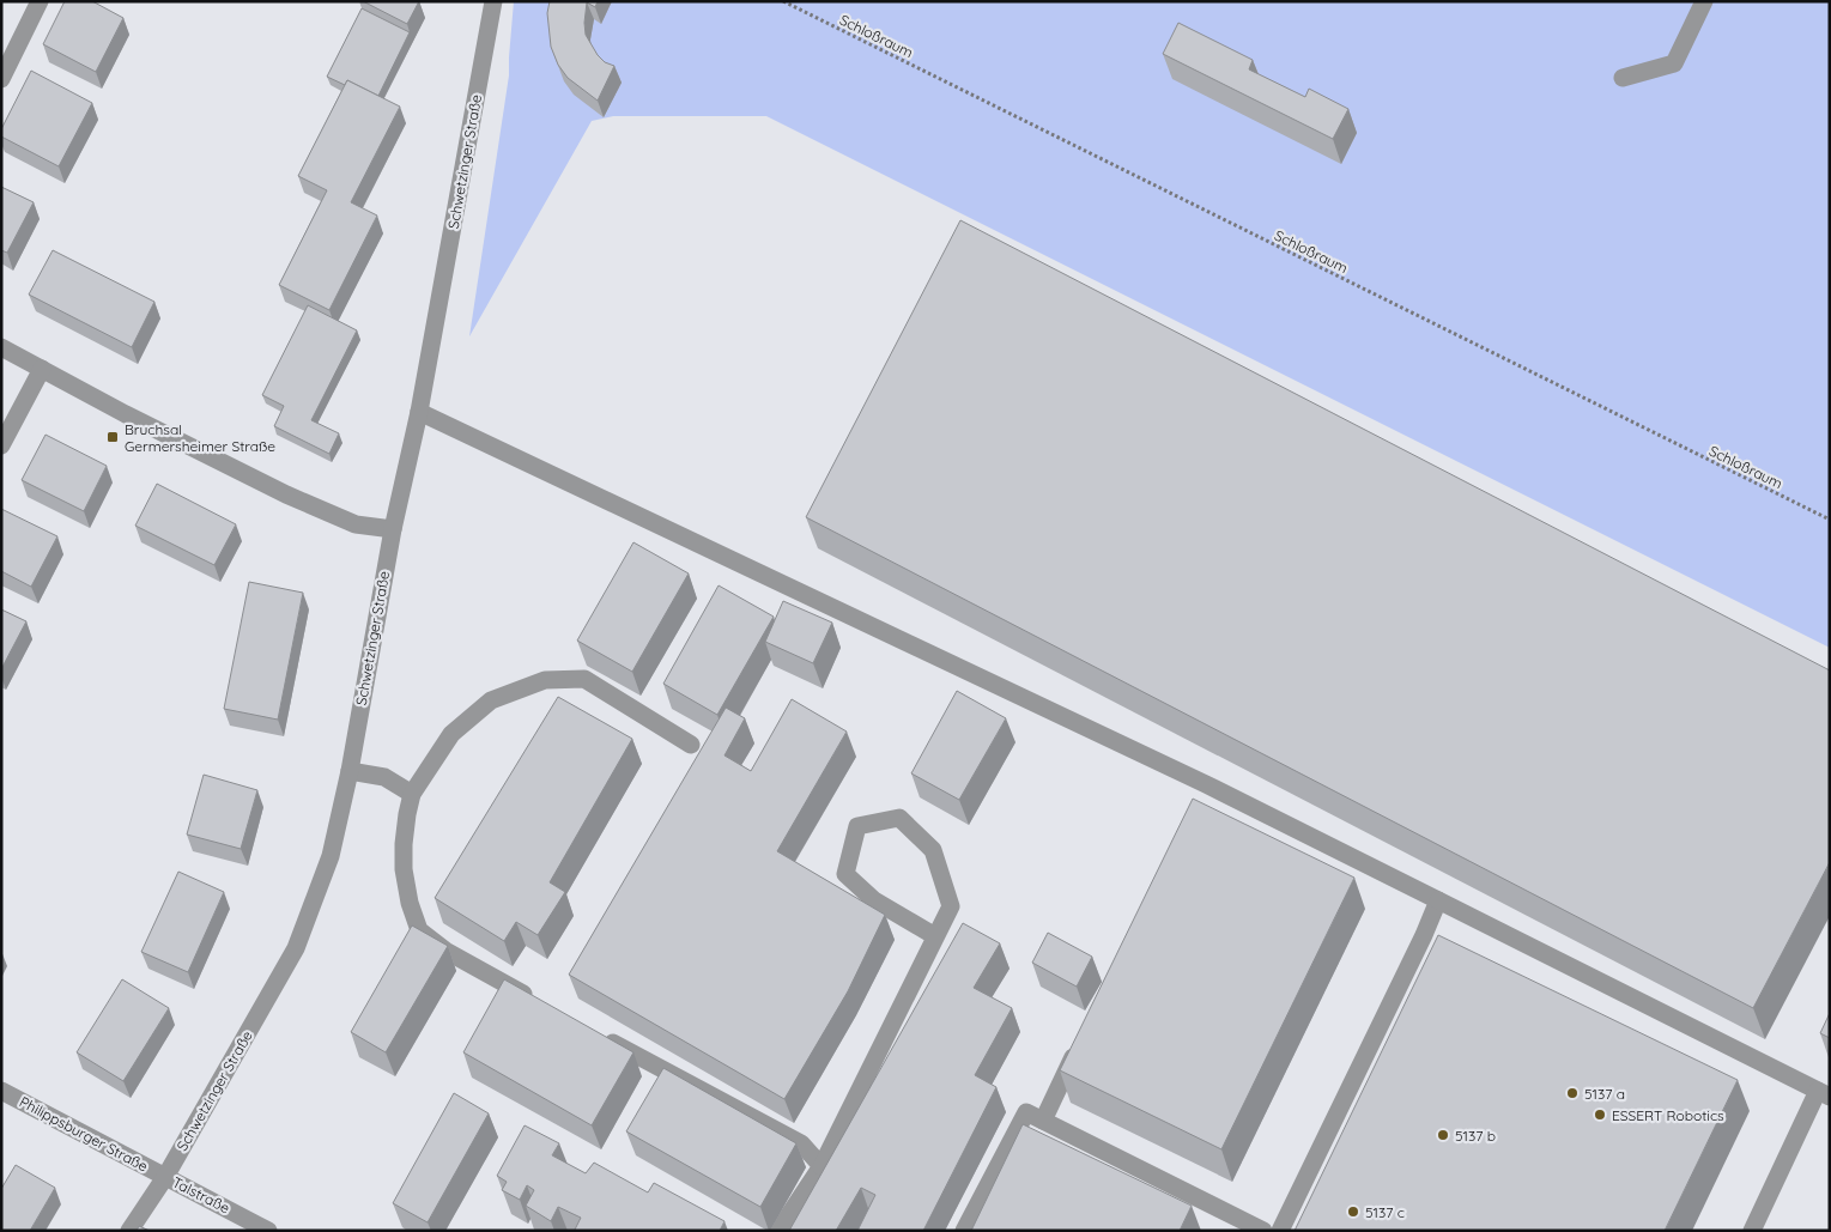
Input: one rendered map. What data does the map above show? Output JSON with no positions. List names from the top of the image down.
{
  "streets": {
    "street": ["Schwetzinger Straße", "Philippsburger Straße", "Talstraße"],
    "path": ["Schloßraum"]
  },
  "crossings": [
    ["Schwetzinger Straße", "Philippsburger Straße"],
    ["Schwetzinger Straße", "Talstraße"],
    ["Philippsburger Straße", "Talstraße"]
  ],
  "places": {
    "transit": ["Bruchsal Germersheimer Straße"],
    "other": [
      "5137 a",
      "ESSERT Robotics",
      "5137 b",
      "5137 c"
    ]
  }
}
